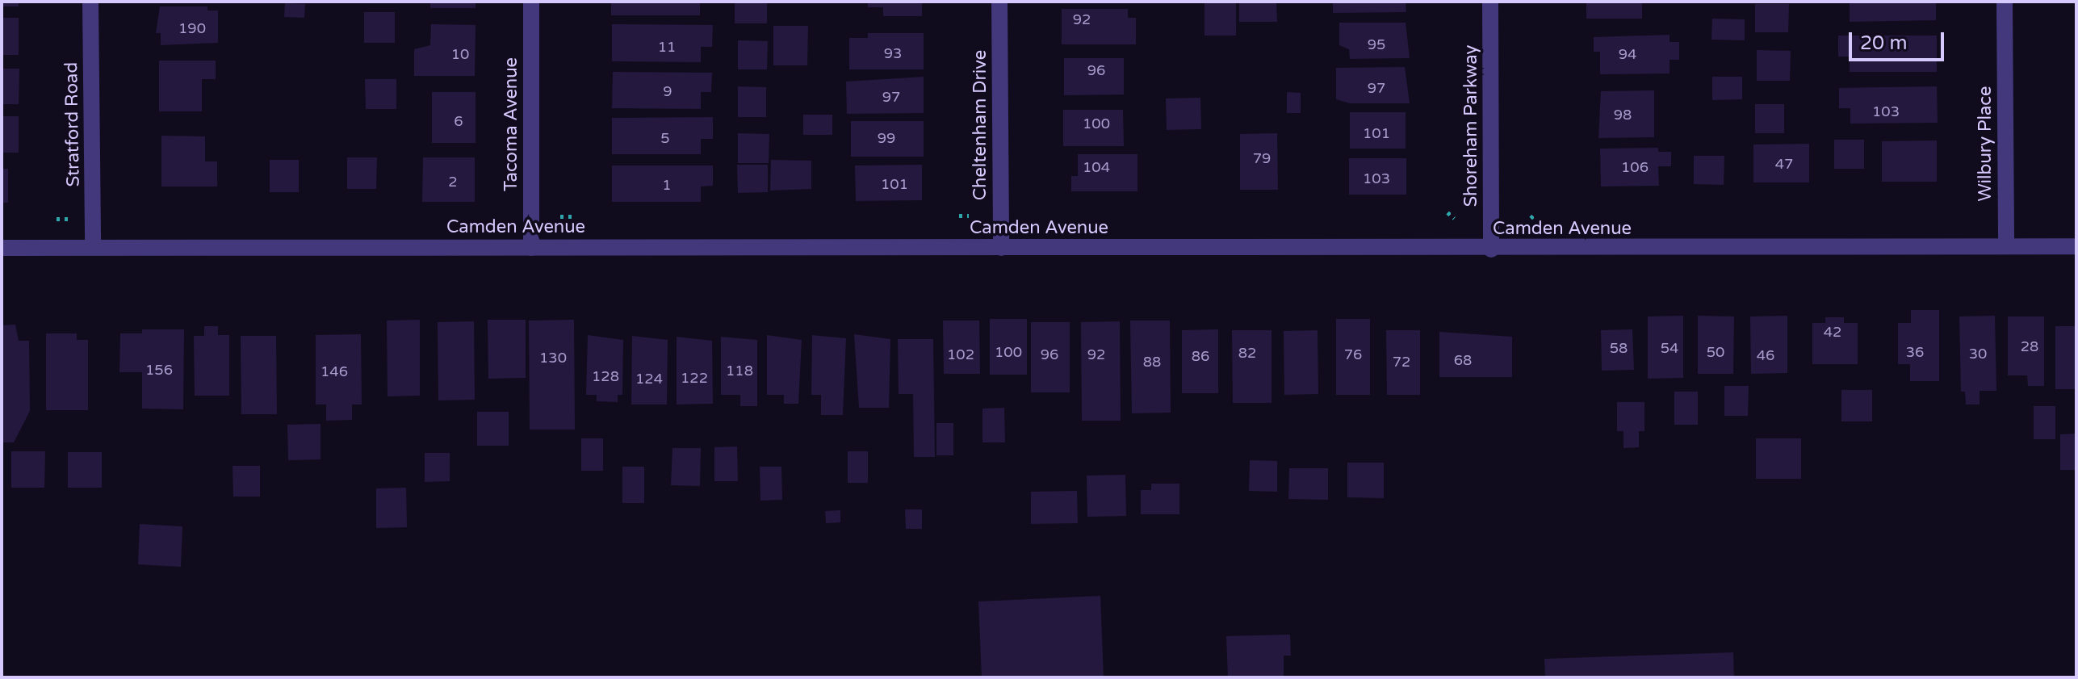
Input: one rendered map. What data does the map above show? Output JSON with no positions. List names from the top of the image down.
{
  "streets": {
    "street": [
      "Stratford Road",
      "Tacoma Avenue",
      "Cheltenham Drive",
      "Shoreham Parkway",
      "Wilbury Place",
      "Camden Avenue"
    ]
  },
  "crossings": [
    ["Stratford Road", "Camden Avenue"],
    ["Tacoma Avenue", "Camden Avenue"],
    ["Cheltenham Drive", "Camden Avenue"],
    ["Shoreham Parkway", "Camden Avenue"],
    ["Wilbury Place", "Camden Avenue"]
  ],
  "house_numbers": [
    "92",
    "190",
    "95",
    "11",
    "93",
    "10",
    "94",
    "96",
    "97",
    "9",
    "97",
    "103",
    "98",
    "6",
    "100",
    "101",
    "5",
    "99",
    "79",
    "47",
    "104",
    "106",
    "103",
    "2",
    "101",
    "1",
    "42",
    "28",
    "58",
    "54",
    "100",
    "50",
    "36",
    "82",
    "30",
    "102",
    "96",
    "92",
    "76",
    "46",
    "86",
    "130",
    "68",
    "88",
    "72",
    "156",
    "118",
    "146",
    "128",
    "122",
    "124"
  ],
  "scale_bar": "20 m"
}
